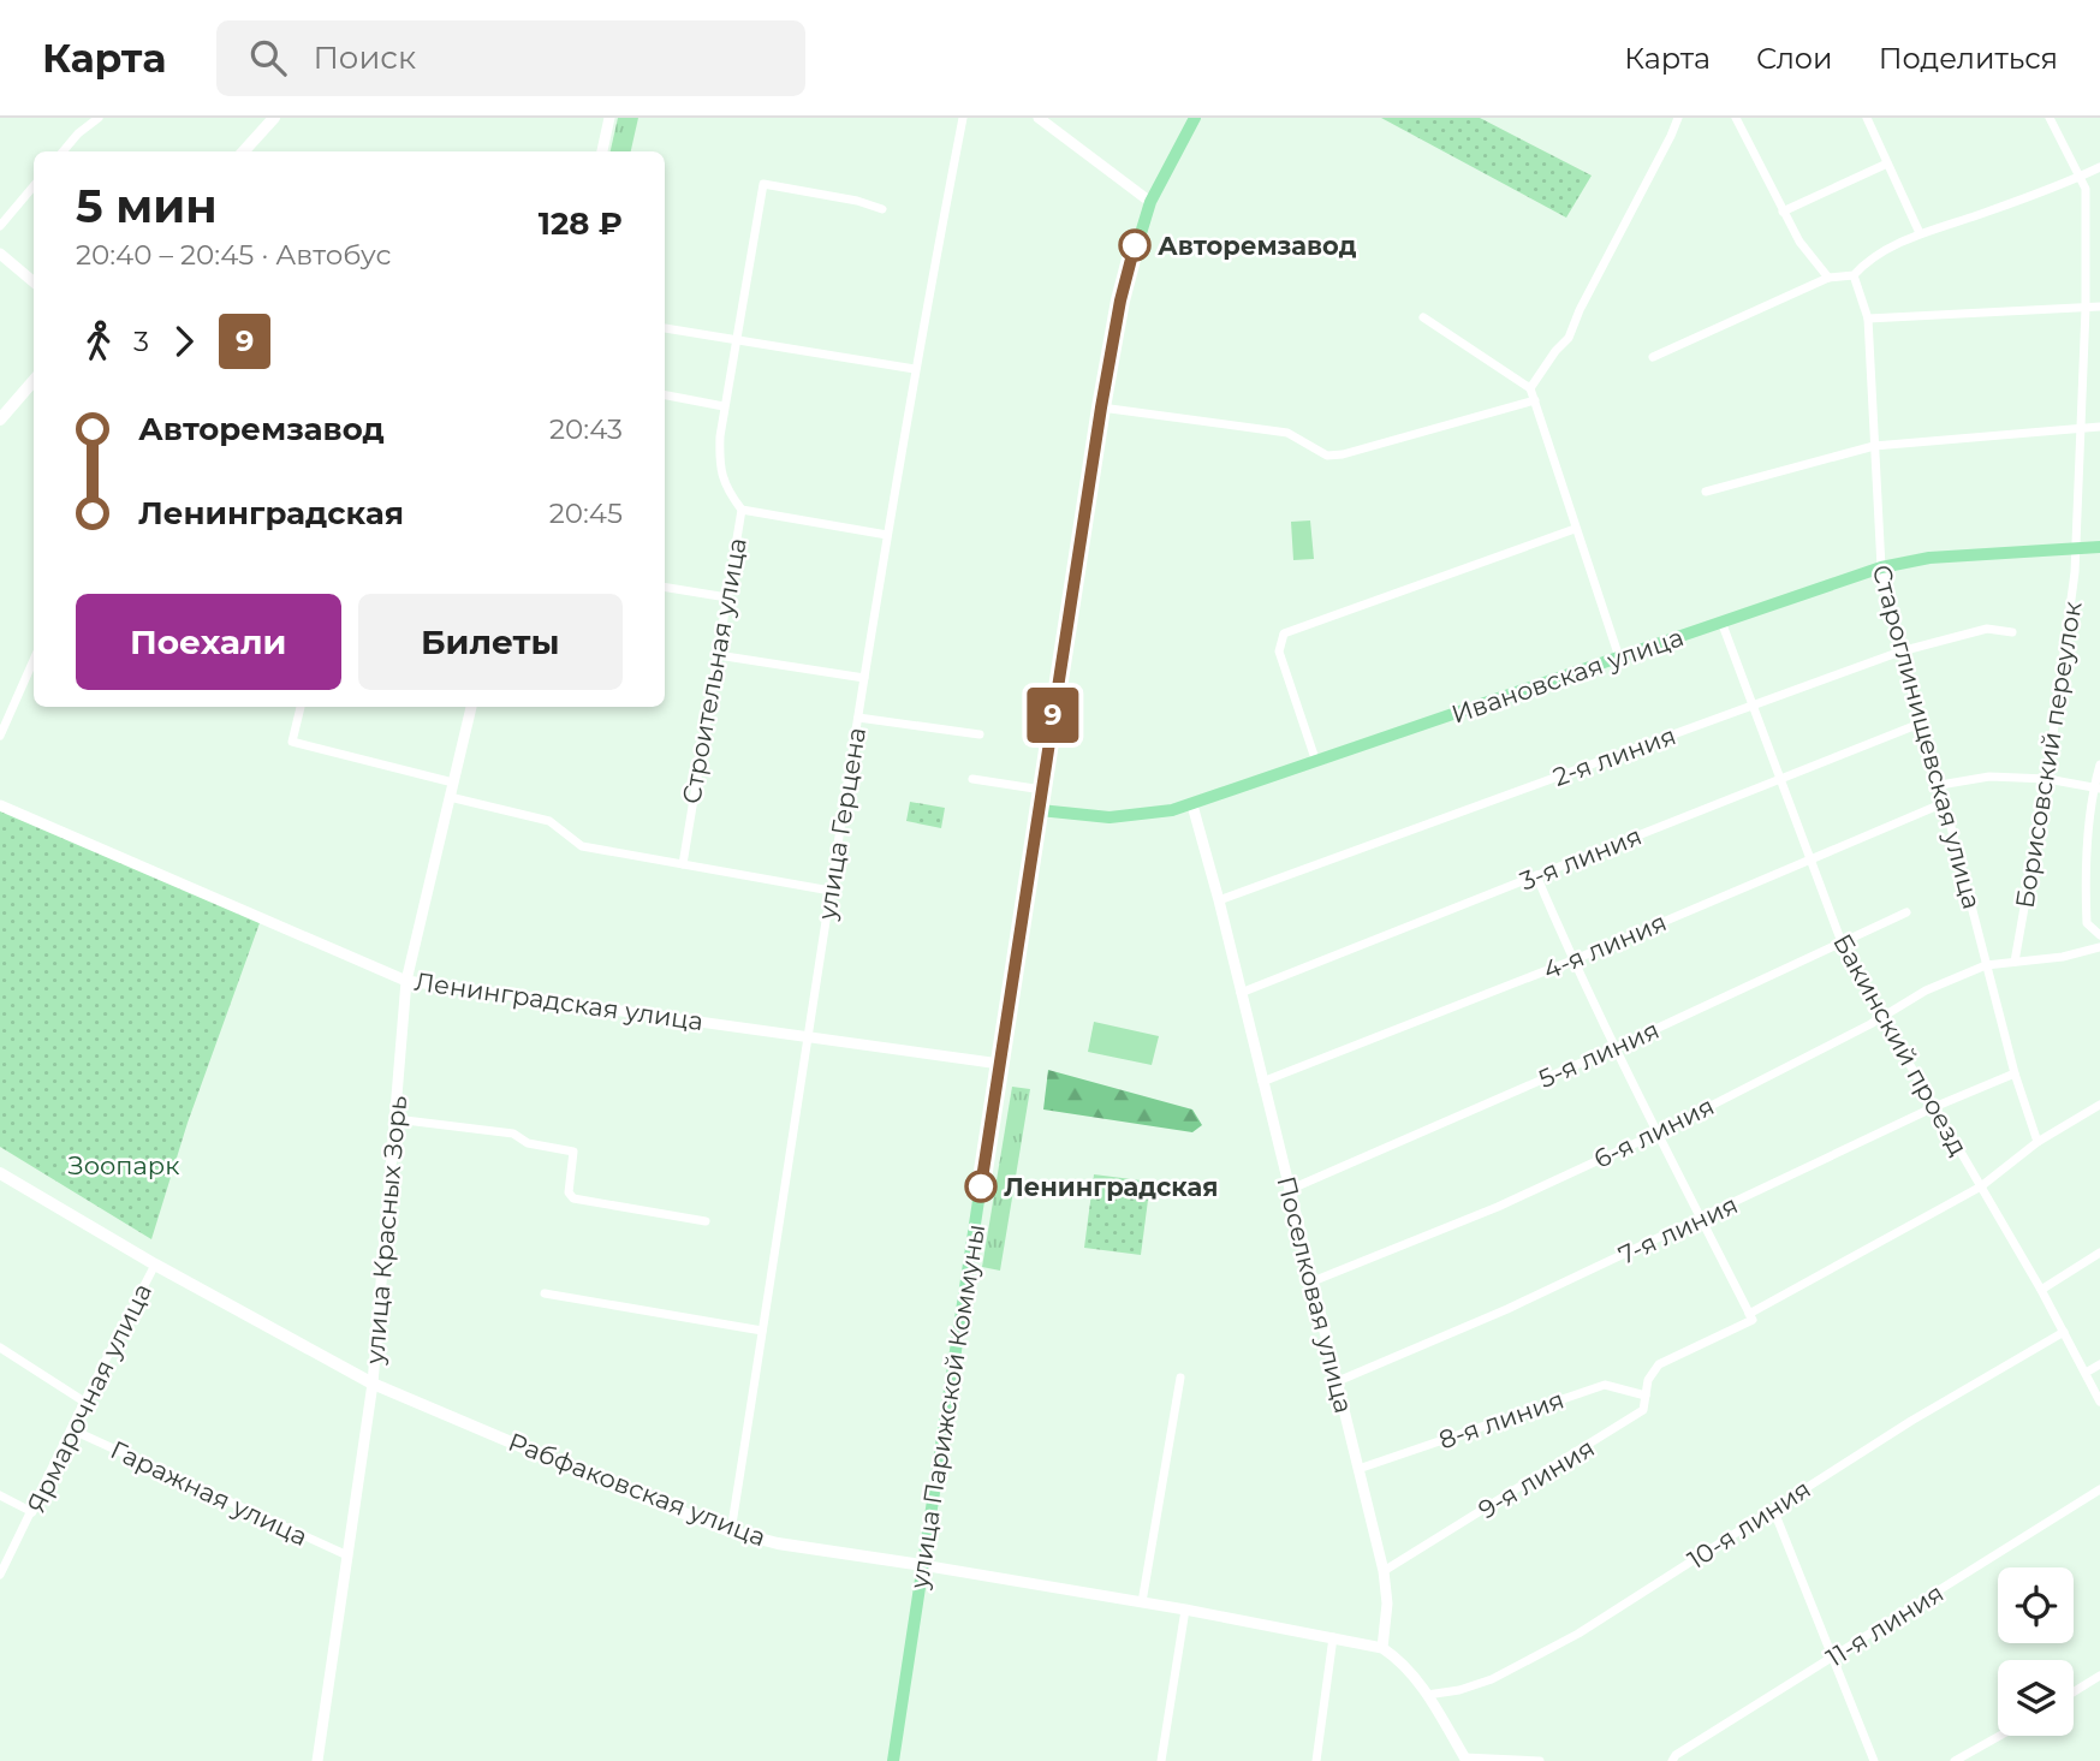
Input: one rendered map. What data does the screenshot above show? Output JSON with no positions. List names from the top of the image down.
{
  "streets": {
    "main road": ["Ивановская улица", "улица Парижской Коммуны", "Рабфаковская улица"],
    "street": [
      "Строительная улица",
      "Староглинищевская улица",
      "Борисовский переулок",
      "2-я линия",
      "улица Герцена",
      "3-я линия",
      "4-я линия",
      "Ленинградская улица",
      "Бакинский проезд",
      "5-я линия",
      "6-я линия",
      "улица Красных Зорь",
      "7-я линия",
      "Поселковая улица",
      "Ярмарочная улица",
      "8-я линия",
      "9-я линия",
      "Гаражная улица",
      "10-я линия",
      "11-я линия"
    ]
  },
  "crossings": [
    ["Ивановская улица", "Староглинищевская улица"],
    ["Ивановская улица", "Борисовский переулок"],
    ["Ивановская улица", "Бакинский проезд"],
    ["Ивановская улица", "Поселковая улица"],
    ["Ивановская улица", "улица Парижской Коммуны"],
    ["Староглинищевская улица", "2-я линия"],
    ["Староглинищевская улица", "3-я линия"],
    ["Староглинищевская улица", "4-я линия"],
    ["Староглинищевская улица", "6-я линия"],
    ["Староглинищевская улица", "7-я линия"],
    ["Борисовский переулок", "6-я линия"],
    ["2-я линия", "Бакинский проезд"],
    ["2-я линия", "Поселковая улица"],
    ["улица Герцена", "Ленинградская улица"],
    ["улица Герцена", "Рабфаковская улица"],
    ["3-я линия", "Бакинский проезд"],
    ["3-я линия", "Поселковая улица"],
    ["4-я линия", "Бакинский проезд"],
    ["4-я линия", "Поселковая улица"],
    ["Ленинградская улица", "улица Красных Зорь"],
    ["Ленинградская улица", "улица Парижской Коммуны"],
    ["Бакинский проезд", "5-я линия"],
    ["Бакинский проезд", "6-я линия"],
    ["Бакинский проезд", "7-я линия"],
    ["Бакинский проезд", "10-я линия"],
    ["5-я линия", "Поселковая улица"],
    ["6-я линия", "Поселковая улица"],
    ["улица Красных Зорь", "Рабфаковская улица"],
    ["улица Красных Зорь", "Гаражная улица"],
    ["7-я линия", "Поселковая улица"],
    ["Поселковая улица", "8-я линия"],
    ["Поселковая улица", "9-я линия"],
    ["Поселковая улица", "Рабфаковская улица"],
    ["Ярмарочная улица", "Рабфаковская улица"],
    ["Ярмарочная улица", "Гаражная улица"],
    ["улица Парижской Коммуны", "Рабфаковская улица"],
    ["8-я линия", "9-я линия"]
  ],
  "parks": ["Зоопарк"],
  "places": ["Авторемзавод", "Ленинградская"],
  "lines": ["bus line 9"],
  "page": {
    "header": "Карта",
    "search": "Поиск",
    "nav": ["Карта", "Слои", "Поделиться"],
    "on_map": "9",
    "heading": ["5 мин", "20:40 – 20:45 · Автобус", "128 ₽"],
    "legs": ["3", "9"],
    "list": [
      {
        "name": "Авторемзавод",
        "value": "20:43"
      },
      {
        "name": "Ленинградская",
        "value": "20:45"
      }
    ],
    "buttons": ["Поехали", "Билеты"]
  }
}
